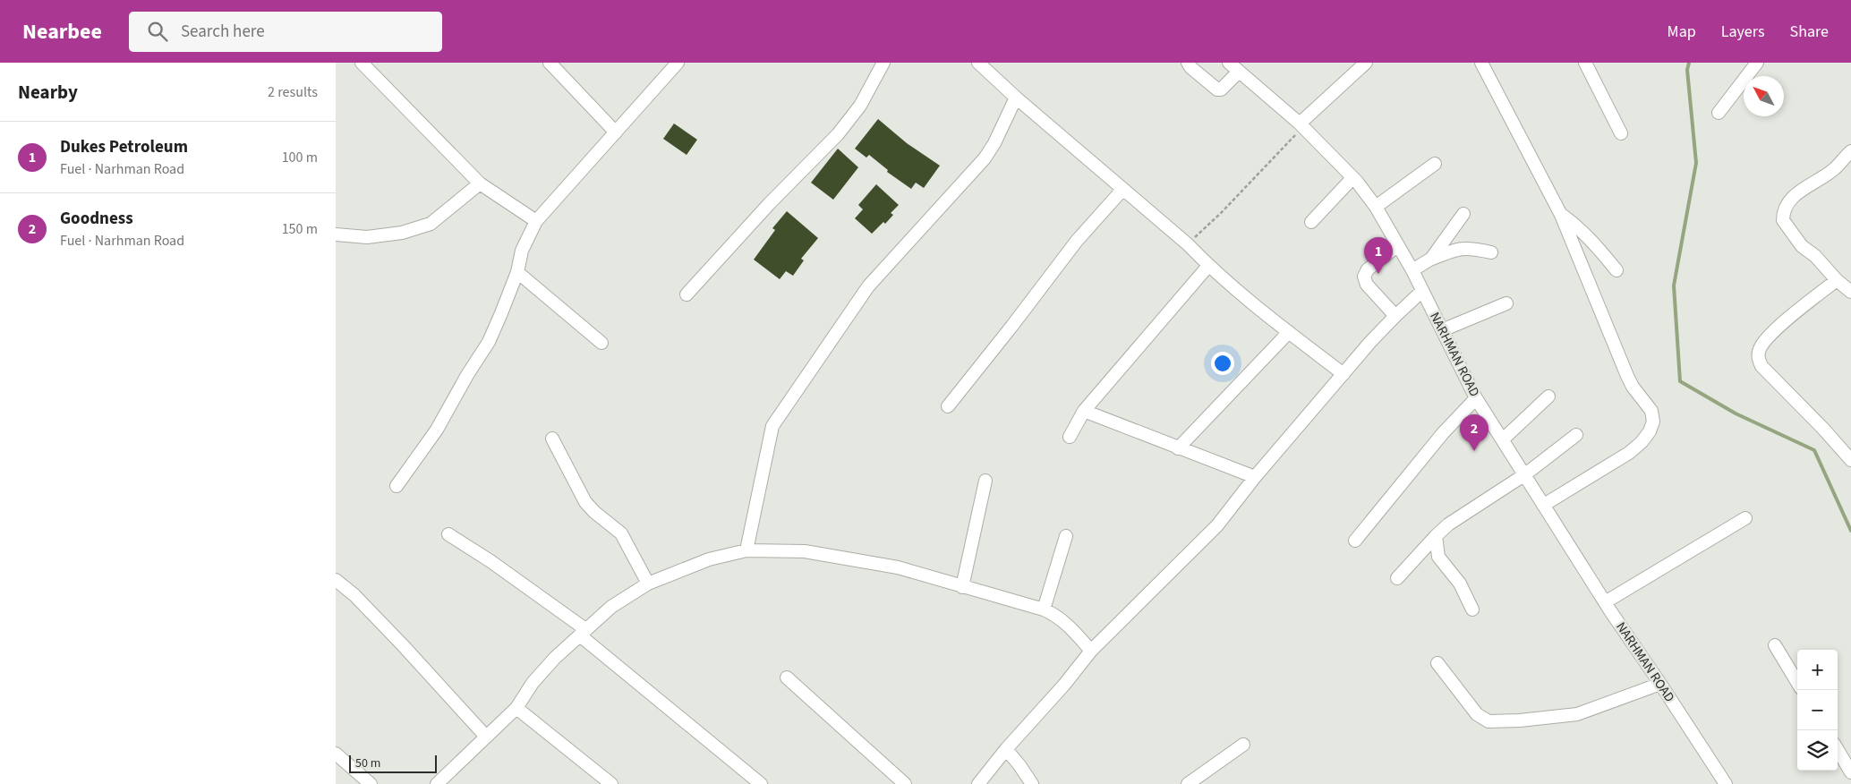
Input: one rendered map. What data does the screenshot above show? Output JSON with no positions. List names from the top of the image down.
{
  "streets": {
    "street": ["NARHMAN ROAD"]
  },
  "scale_bar": "50 m",
  "north": "top left",
  "page": {
    "header": "Nearbee",
    "search": "Search here",
    "nav": ["Map", "Layers", "Share"],
    "heading": ["Nearby", "2 results"],
    "list": [
      {
        "mark": "1",
        "name": "Dukes Petroleum",
        "note": "Fuel · Narhman Road",
        "value": "100 m"
      },
      {
        "mark": "2",
        "name": "Goodness",
        "note": "Fuel · Narhman Road",
        "value": "150 m"
      }
    ],
    "pins": ["1", "2"],
    "map_buttons": ["+", "−"],
    "scale": "50 m"
  }
}
